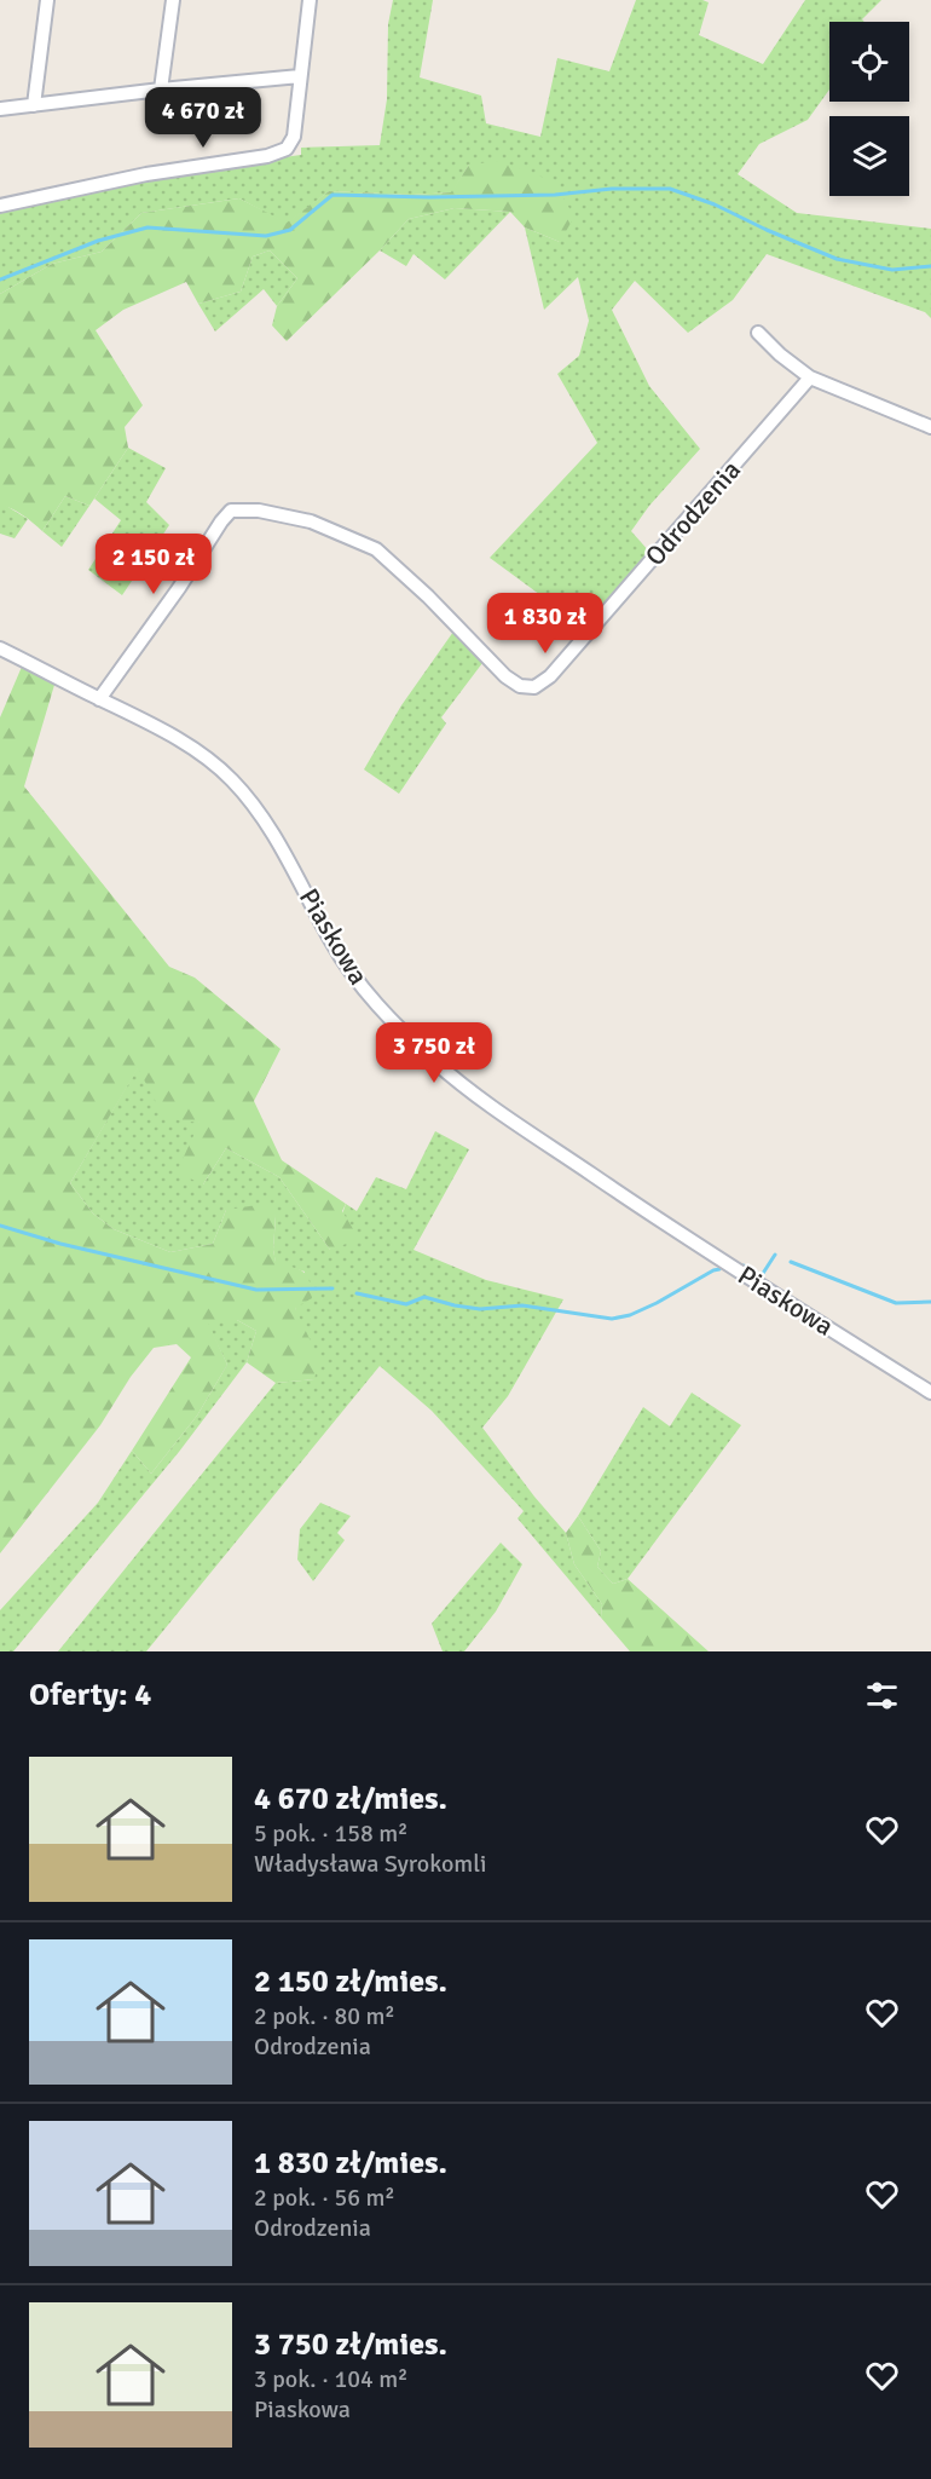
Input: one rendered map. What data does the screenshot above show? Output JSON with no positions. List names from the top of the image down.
{
  "streets": {
    "street": ["Odrodzenia", "Piaskowa"]
  },
  "crossings": [
    ["Odrodzenia", "Piaskowa"]
  ],
  "page": {
    "price": [
      "4 670 zł",
      "2 150 zł",
      "1 830 zł",
      "3 750 zł"
    ],
    "heading": "Oferty: 4",
    "list": [
      {
        "name": "4 670 zł/mies.",
        "note": "5 pok. · 158 m² · Władysława Syrokomli"
      },
      {
        "name": "2 150 zł/mies.",
        "note": "2 pok. · 80 m² · Odrodzenia"
      },
      {
        "name": "1 830 zł/mies.",
        "note": "2 pok. · 56 m² · Odrodzenia"
      },
      {
        "name": "3 750 zł/mies.",
        "note": "3 pok. · 104 m² · Piaskowa"
      }
    ]
  }
}
